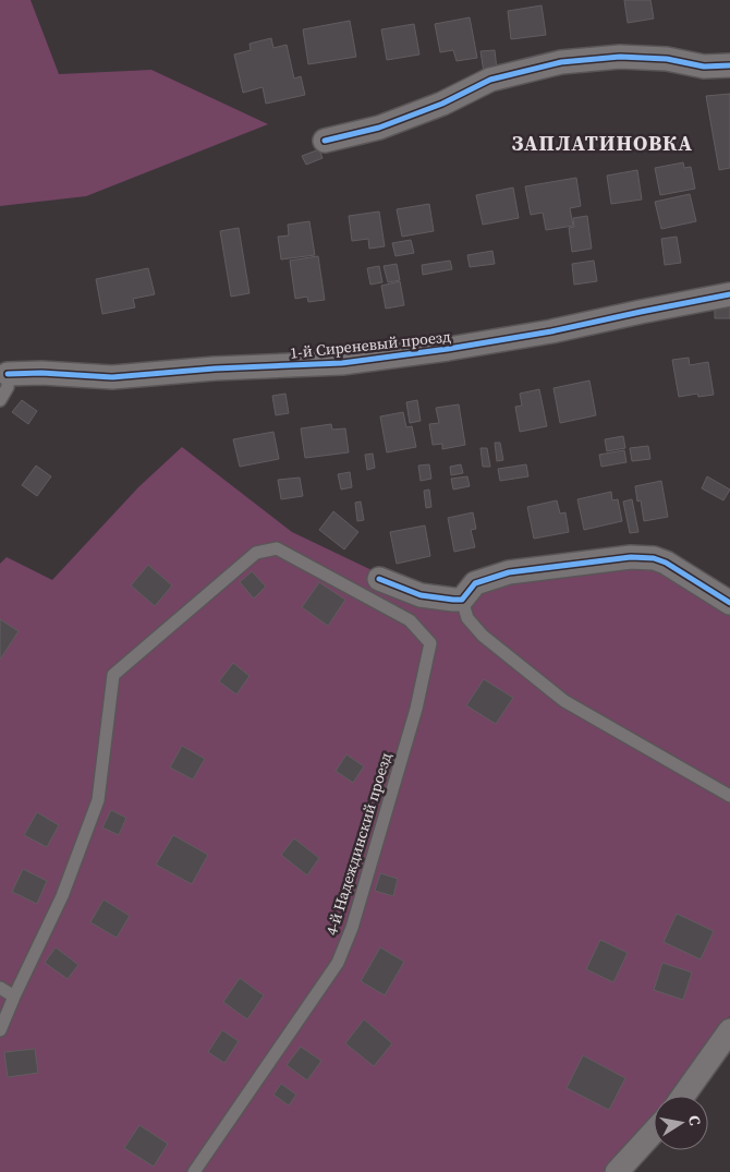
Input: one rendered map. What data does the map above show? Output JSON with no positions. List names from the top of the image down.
{
  "streets": {
    "street": ["1-й Сиреневый проезд"],
    "lane": ["4-й Надеждинский проезд"]
  },
  "districts": ["ЗАПЛАТИНОВКА"],
  "north": "right"
}
